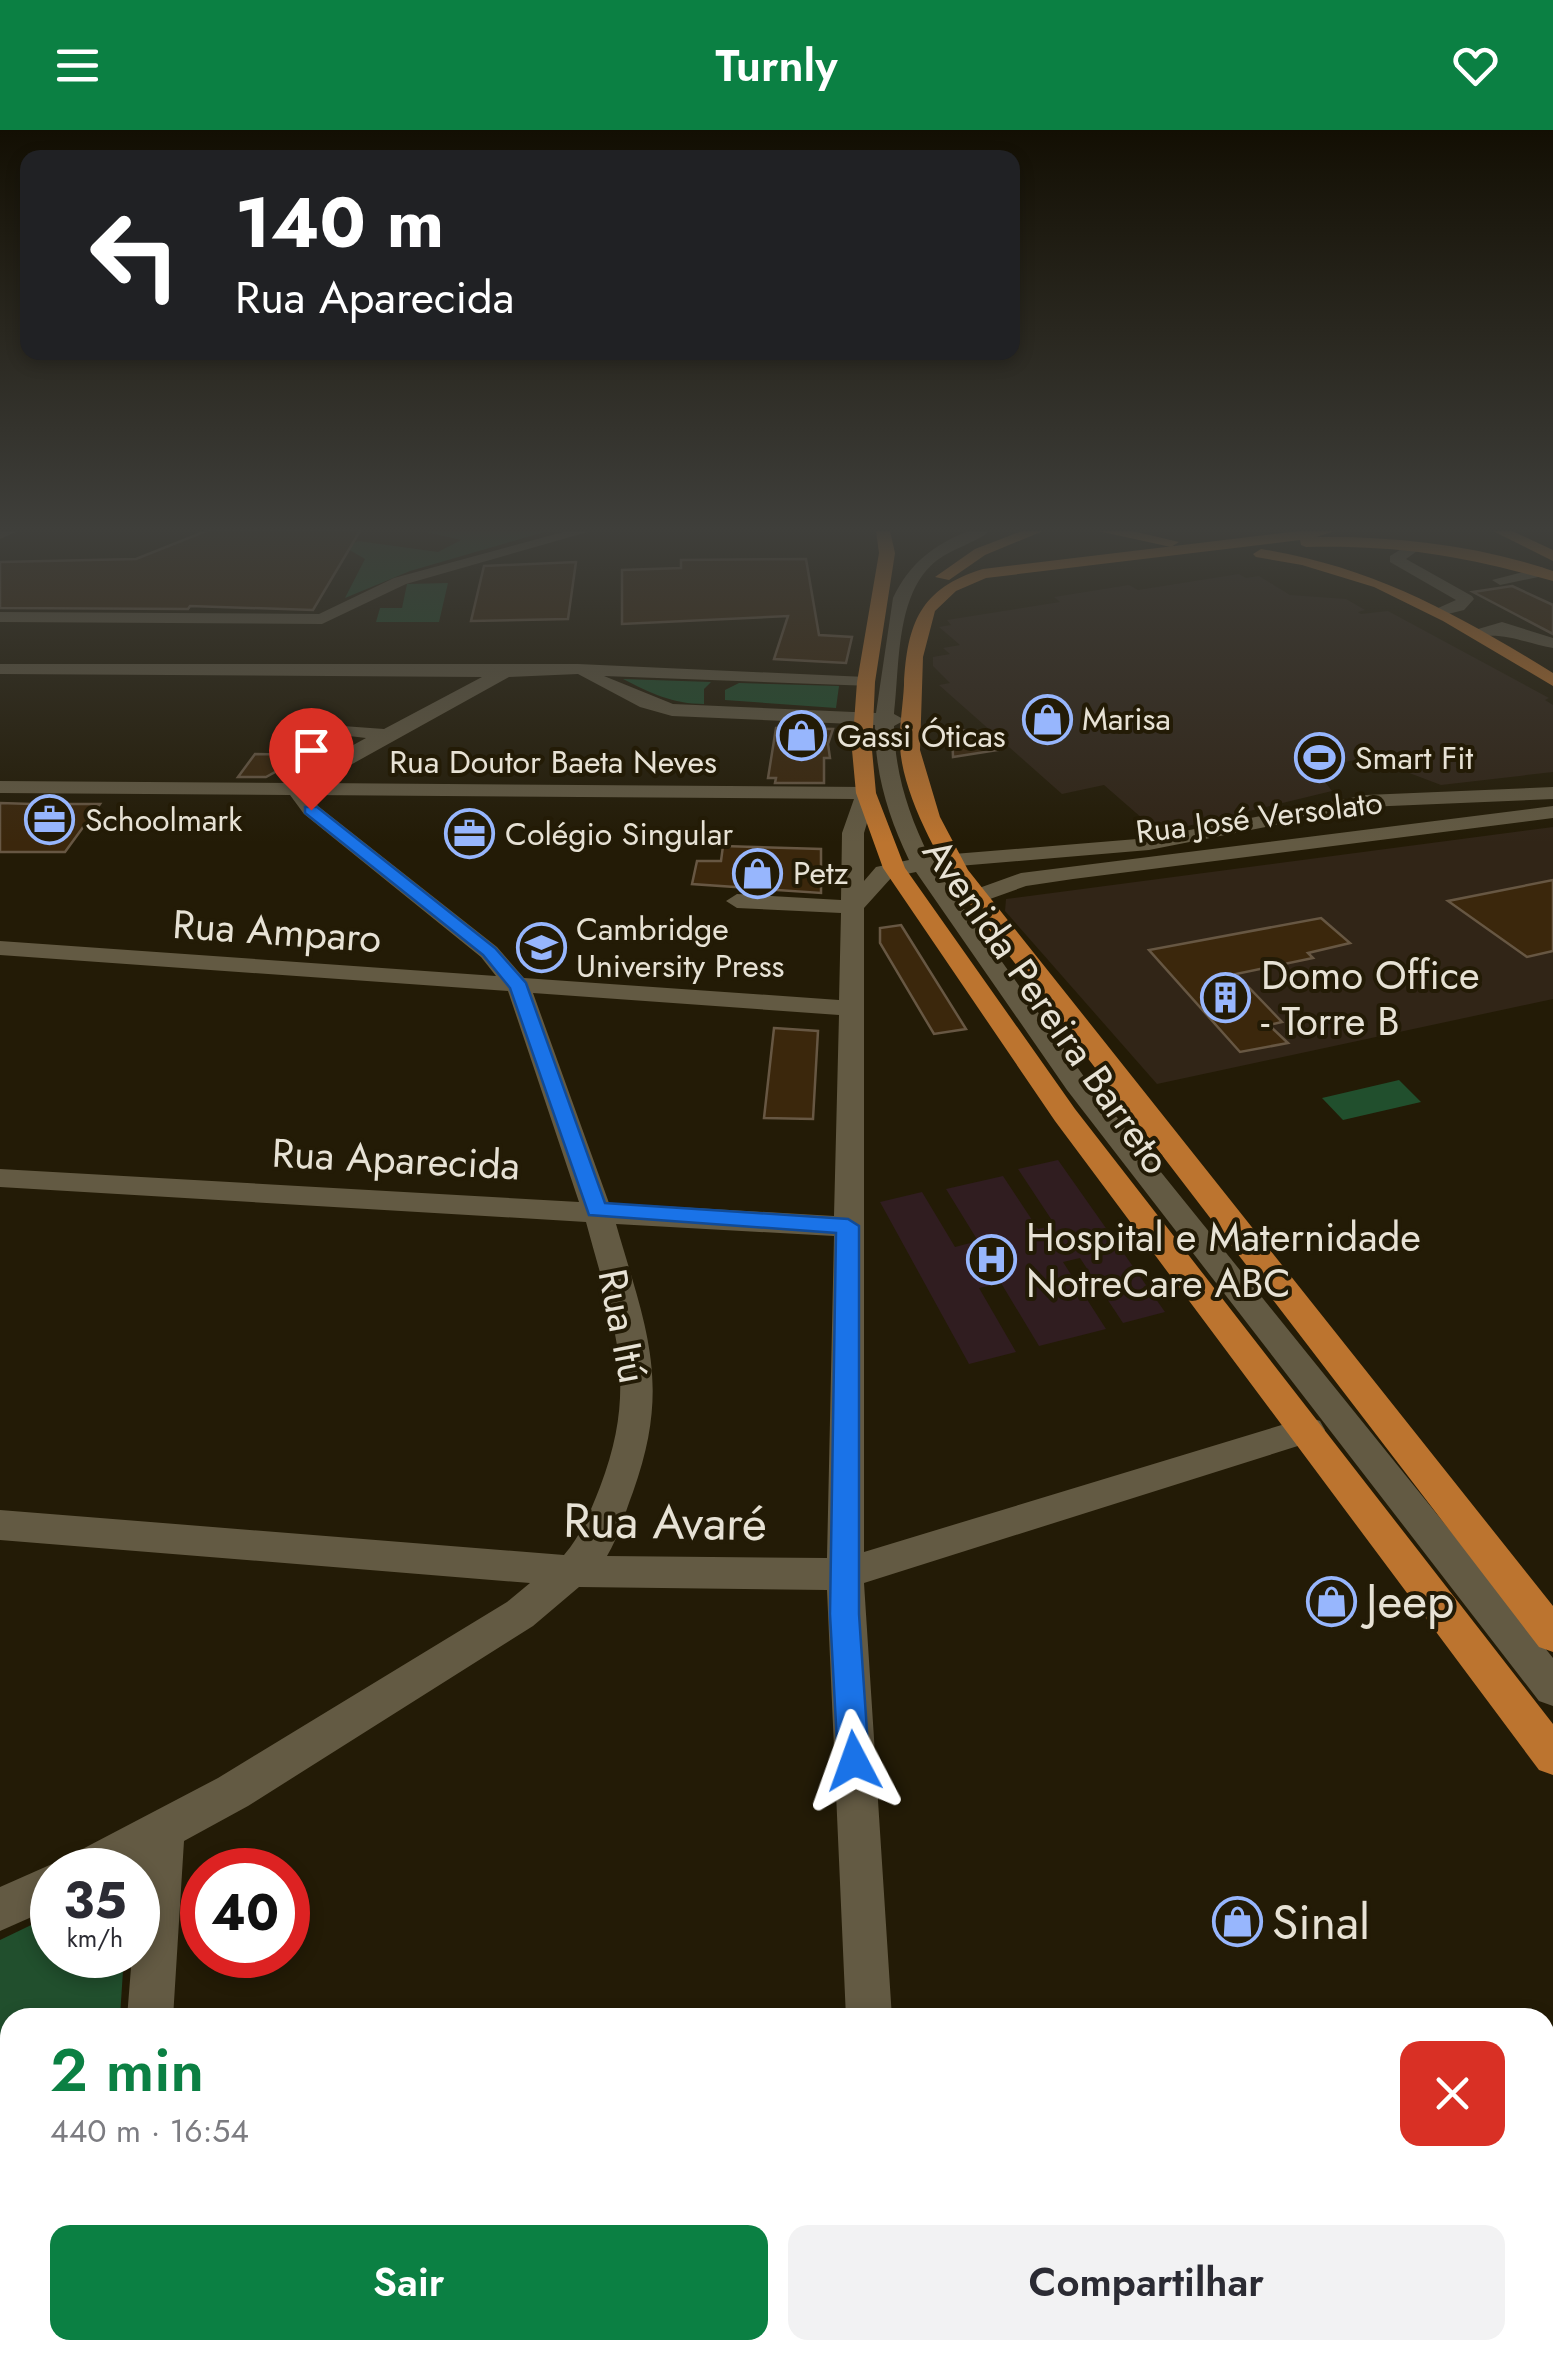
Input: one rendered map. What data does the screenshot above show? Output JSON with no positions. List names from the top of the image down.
{
  "streets": {
    "main road": ["Avenida Pereira Barreto"],
    "street": [
      "Rua Doutor Baeta Neves",
      "Rua José Versolato",
      "Rua Amparo",
      "Rua Aparecida",
      "Rua Itú",
      "Rua Avaré"
    ]
  },
  "crossings": [
    ["Rua Doutor Baeta Neves", "Avenida Pereira Barreto"],
    ["Rua Doutor Baeta Neves", "Rua Itú"],
    ["Rua José Versolato", "Avenida Pereira Barreto"],
    ["Rua Amparo", "Rua Itú"],
    ["Avenida Pereira Barreto", "Rua Avaré"],
    ["Rua Aparecida", "Rua Itú"],
    ["Rua Itú", "Rua Avaré"]
  ],
  "places": {
    "shop": [
      "Marisa",
      "Gassi Óticas",
      "Petz",
      "Jeep",
      "Sinal"
    ],
    "sports": ["Smart Fit"],
    "office": ["Schoolmark", "Colégio Singular"],
    "school or university": ["Cambridge University Press"],
    "building": ["Domo Office - Torre B"],
    "hospital": ["Hospital e Maternidade NotreCare ABC"]
  },
  "page": {
    "header": "Turnly",
    "turn": ["140 m", "Rua Aparecida"],
    "speed": "35 km/h",
    "limit": "40",
    "heading": ["2 min", "440 m · 16:54"],
    "buttons": ["Sair", "Compartilhar"]
  }
}
